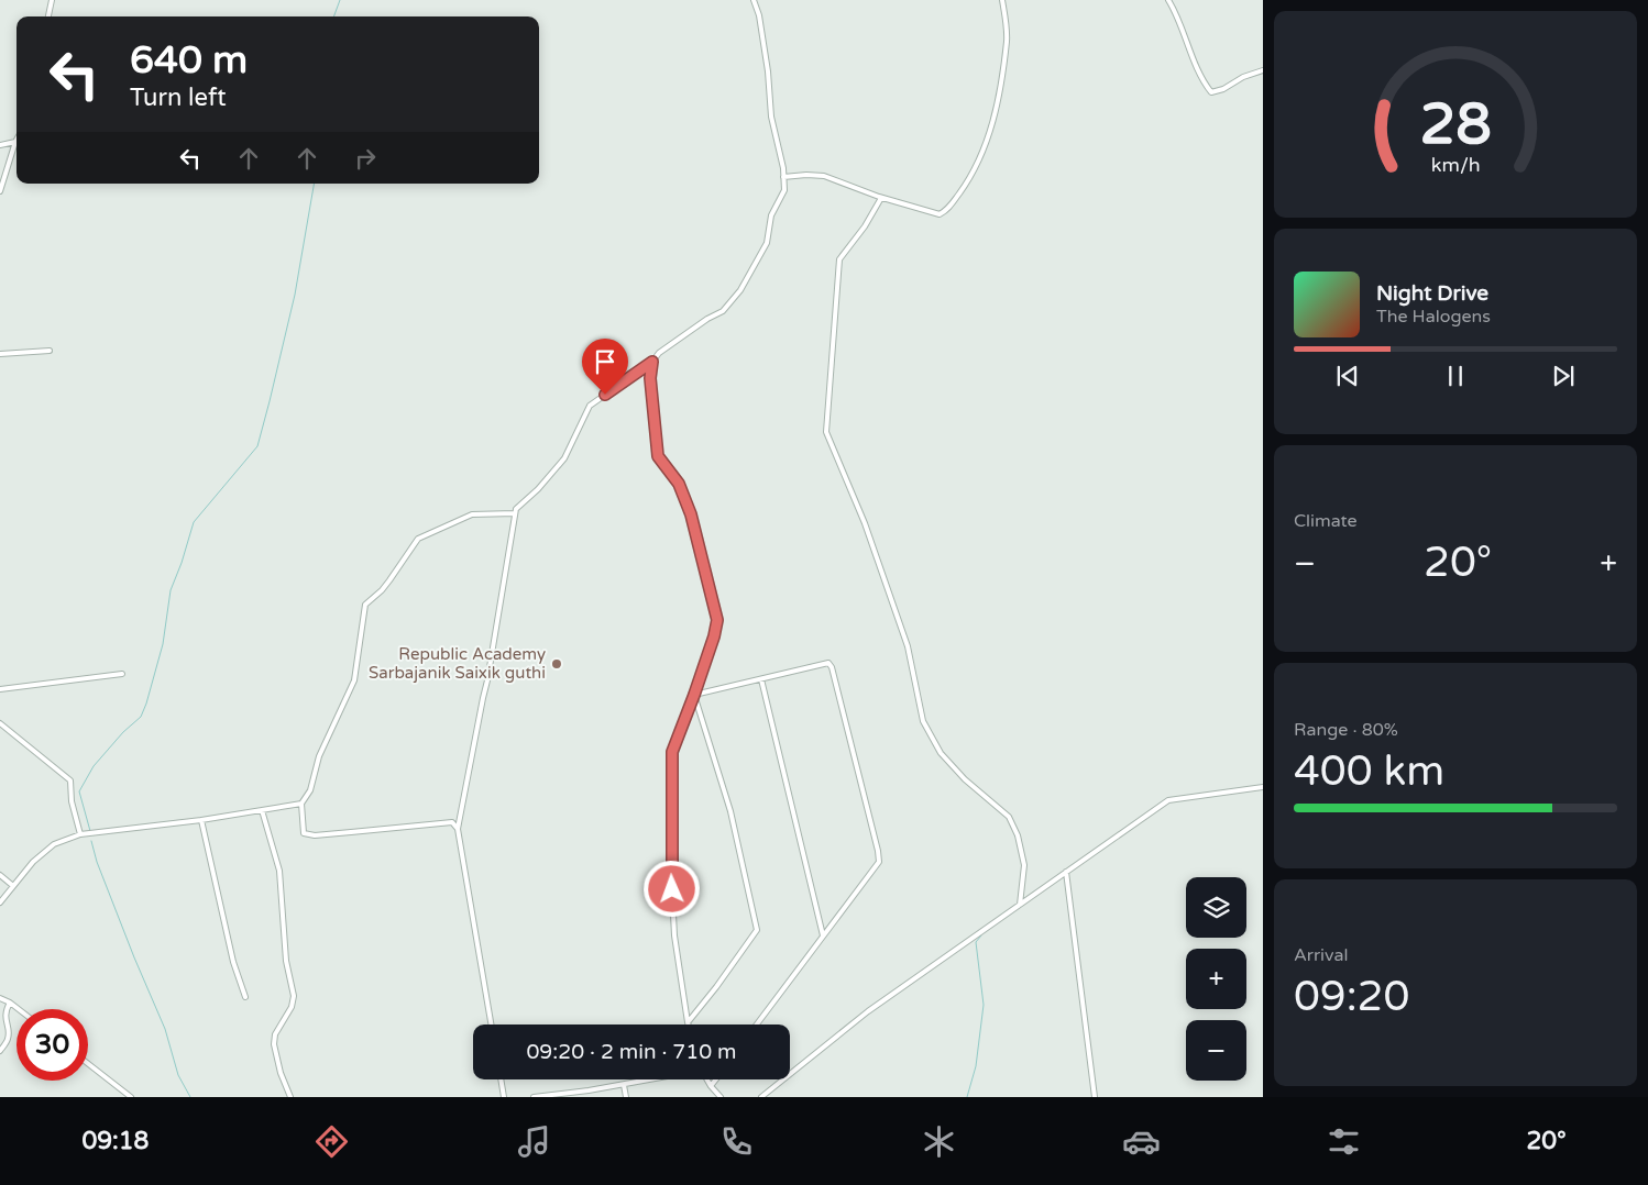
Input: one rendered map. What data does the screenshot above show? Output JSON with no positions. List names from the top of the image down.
{
  "places": ["Republic Academy Sarbajanik Saixik guthi"],
  "page": {
    "turn": ["640 m", "Turn left"],
    "song": ["Night Drive", "The Halogens"],
    "tile": [
      "Climate",
      ["Range · 80%", "400 km"],
      ["Arrival", "09:20"]
    ],
    "heat": ["−", "20°", "+"],
    "map_buttons": ["+", "−"],
    "limit": "30",
    "trip": "09:20 · 2 min · 710 m",
    "tabs": ["09:18", "20°"],
    "gauge": ["28", "km/h"]
  }
}
